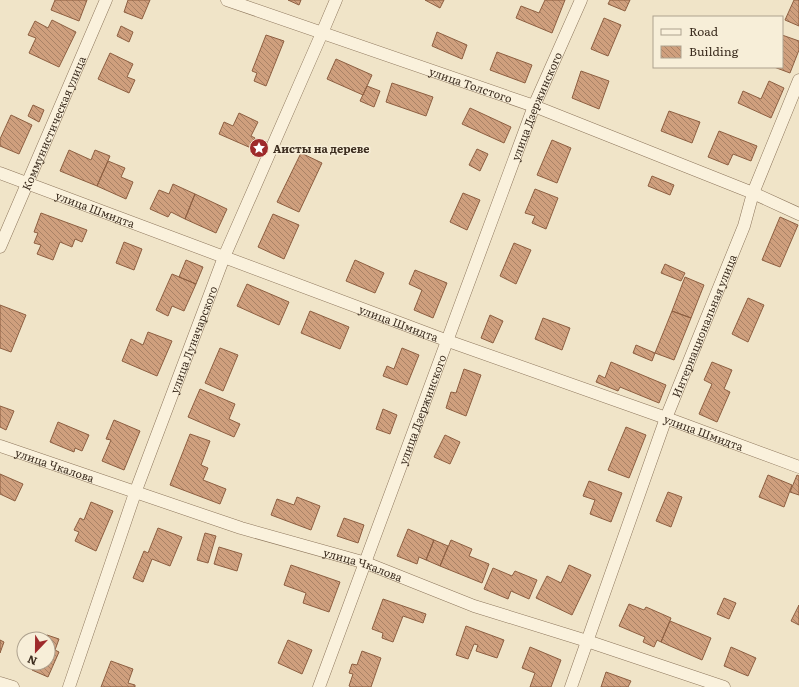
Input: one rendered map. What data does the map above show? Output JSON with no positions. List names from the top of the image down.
{
  "streets": {
    "street": [
      "улица Толстого",
      "улица Дзержинского",
      "Коммунистическая улица",
      "улица Шмидта",
      "Интернациональная улица",
      "улица Луначарского",
      "улица Чкалова"
    ]
  },
  "crossings": [
    ["улица Толстого", "улица Дзержинского"],
    ["улица Толстого", "Интернациональная улица"],
    ["улица Толстого", "улица Луначарского"],
    ["улица Дзержинского", "улица Шмидта"],
    ["улица Дзержинского", "улица Чкалова"],
    ["Коммунистическая улица", "улица Шмидта"],
    ["улица Шмидта", "Интернациональная улица"],
    ["улица Шмидта", "улица Луначарского"],
    ["Интернациональная улица", "улица Чкалова"],
    ["улица Луначарского", "улица Чкалова"]
  ],
  "places": {
    "place": ["Аисты на дереве"]
  },
  "legend": ["Road", "Building"],
  "north": "bottom"
}
